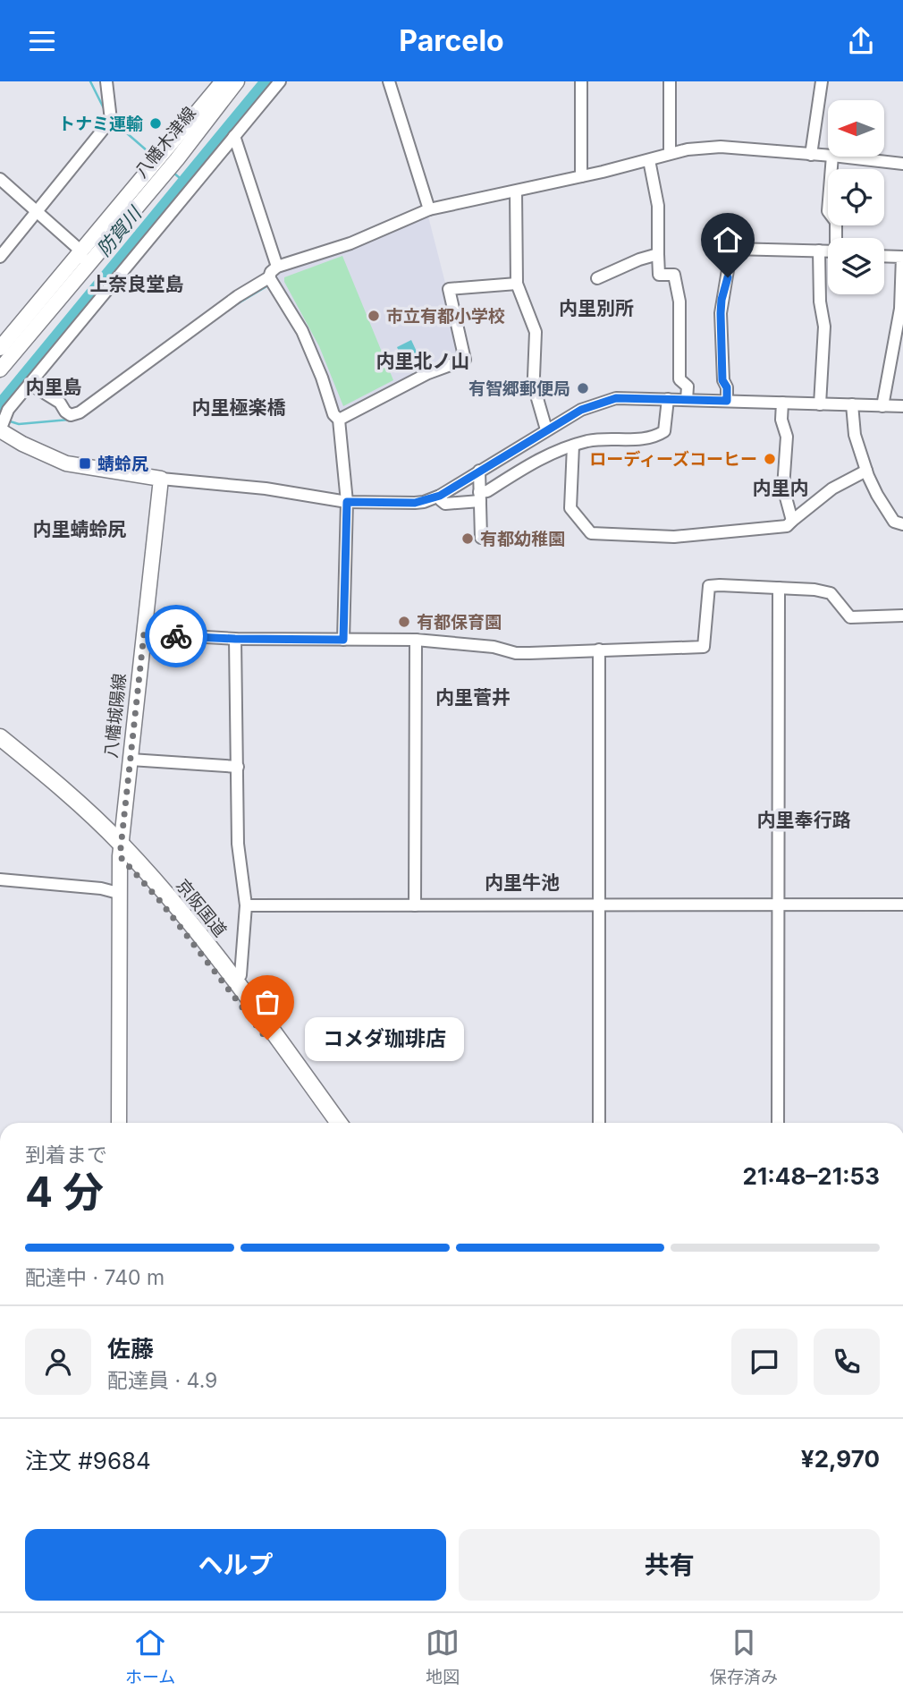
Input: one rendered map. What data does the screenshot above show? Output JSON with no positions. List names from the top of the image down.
{
  "streets": {
    "highway": ["京阪国道"],
    "main road": ["八幡木津線", "八幡城陽線"]
  },
  "crossings": [
    ["八幡城陽線", "京阪国道"]
  ],
  "districts": [
    "上奈良堂島",
    "内里別所",
    "内里北ノ山",
    "内里島",
    "内里極楽橋",
    "内里内",
    "内里蜻蛉尻",
    "内里菅井",
    "内里奉行路",
    "内里牛池"
  ],
  "water": ["防賀川"],
  "places": {
    "other": [
      "トナミ運輸",
      "市立有都小学校",
      "有智郷郵便局",
      "ローディーズコーヒー",
      "有都幼稚園",
      "有都保育園",
      "コメダ珈琲店"
    ],
    "transit": ["蜻蛉尻"]
  },
  "north": "left",
  "page": {
    "header": "Parcelo",
    "bubble": "コメダ珈琲店",
    "heading": ["4 分", "到着まで", "21:48–21:53"],
    "panel": [
      "佐藤",
      "配達員 · 4.9",
      "注文 #9684",
      "¥2,970"
    ],
    "bar": "配達中 · 740 m",
    "buttons": ["ヘルプ", "共有"],
    "tabs": ["ホーム", "地図", "保存済み"]
  }
}
